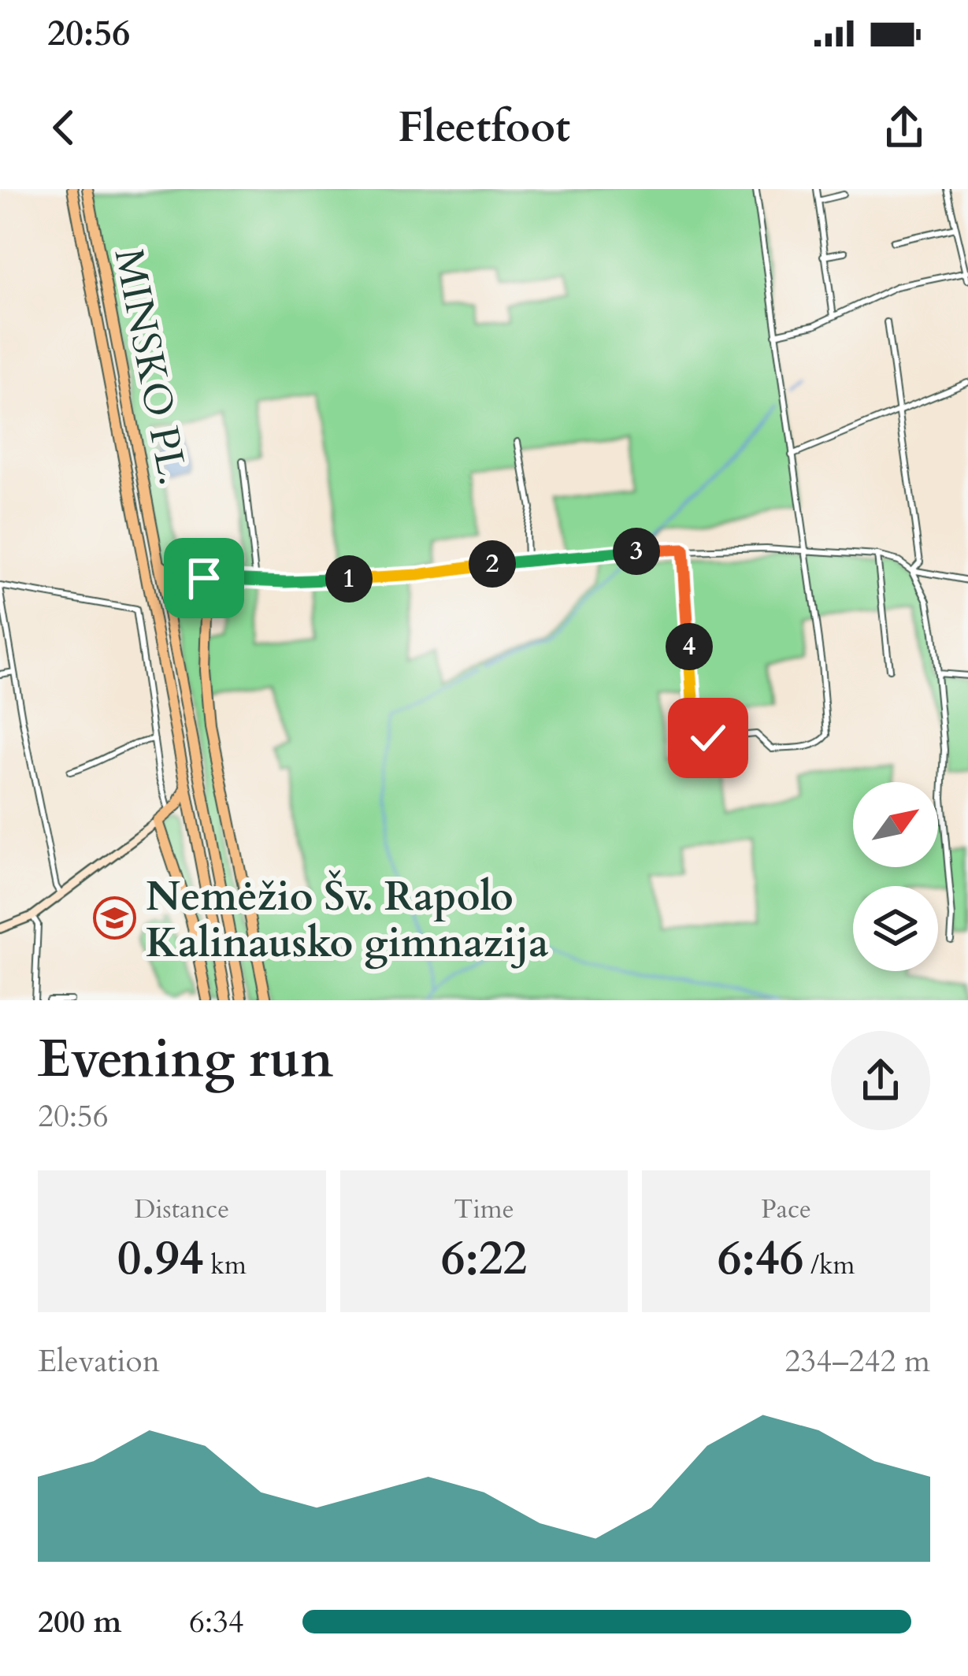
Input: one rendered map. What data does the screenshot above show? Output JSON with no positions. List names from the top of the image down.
{
  "streets": {
    "highway": ["MINSKO PL."]
  },
  "places": {
    "school or university": ["Nemėžio Šv. Rapolo Kalinausko gimnazija"]
  },
  "north": "top right",
  "page": {
    "status": "20:56",
    "header": "Fleetfoot",
    "pins": [
      "3",
      "2",
      "1",
      "4"
    ],
    "heading": ["Evening run", "20:56"],
    "stats": [
      ["Distance", "0.94 km"],
      ["Time", "6:22"],
      ["Pace", "6:46 /km"]
    ],
    "chart": ["Elevation", "234–242 m"],
    "list": [
      {
        "name": "200 m",
        "note": "6:34"
      }
    ]
  }
}
